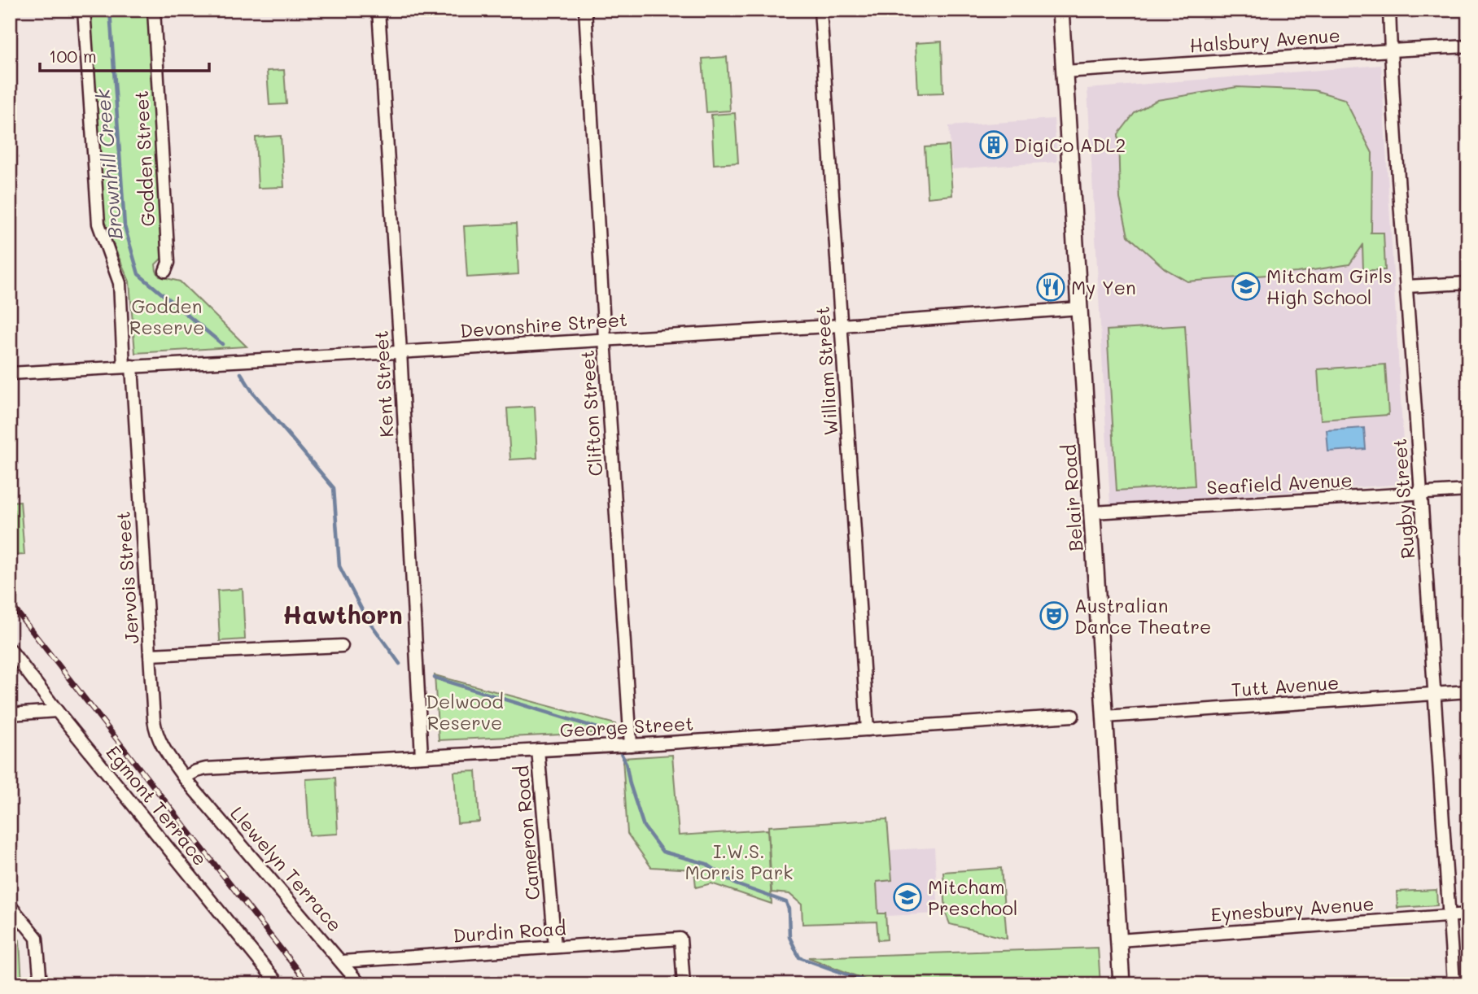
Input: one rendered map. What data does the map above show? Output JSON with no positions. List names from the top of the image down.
{
  "streets": {
    "main road": ["Belair Road"],
    "street": [
      "Halsbury Avenue",
      "Godden Street",
      "Devonshire Street",
      "William Street",
      "Kent Street",
      "Clifton Street",
      "Seafield Avenue",
      "Rugby Street",
      "Jervois Street",
      "Tutt Avenue",
      "George Street",
      "Egmont Terrace",
      "Cameron Road",
      "Llewelyn Terrace",
      "Eynesbury Avenue",
      "Durdin Road"
    ]
  },
  "crossings": [
    ["Halsbury Avenue", "Belair Road"],
    ["Halsbury Avenue", "Rugby Street"],
    ["Devonshire Street", "William Street"],
    ["Devonshire Street", "Kent Street"],
    ["Devonshire Street", "Clifton Street"],
    ["Devonshire Street", "Belair Road"],
    ["Devonshire Street", "Jervois Street"],
    ["William Street", "George Street"],
    ["Kent Street", "George Street"],
    ["Clifton Street", "George Street"],
    ["Seafield Avenue", "Belair Road"],
    ["Seafield Avenue", "Rugby Street"],
    ["Belair Road", "Tutt Avenue"],
    ["Belair Road", "Eynesbury Avenue"],
    ["Rugby Street", "Tutt Avenue"],
    ["Rugby Street", "Eynesbury Avenue"],
    ["Jervois Street", "George Street"],
    ["Jervois Street", "Llewelyn Terrace"],
    ["George Street", "Cameron Road"],
    ["George Street", "Llewelyn Terrace"],
    ["Cameron Road", "Durdin Road"],
    ["Llewelyn Terrace", "Durdin Road"]
  ],
  "districts": ["Hawthorn"],
  "water": ["Brownhill Creek"],
  "parks": ["Godden Reserve", "Delwood Reserve", "I.W.S. Morris Park"],
  "places": {
    "building": ["DigiCo ADL2"],
    "school or university": ["Mitcham Girls High School", "Mitcham Preschool"],
    "restaurant": ["My Yen"],
    "theatre": ["Australian Dance Theatre"]
  },
  "scale_bar": "100 m"
}
